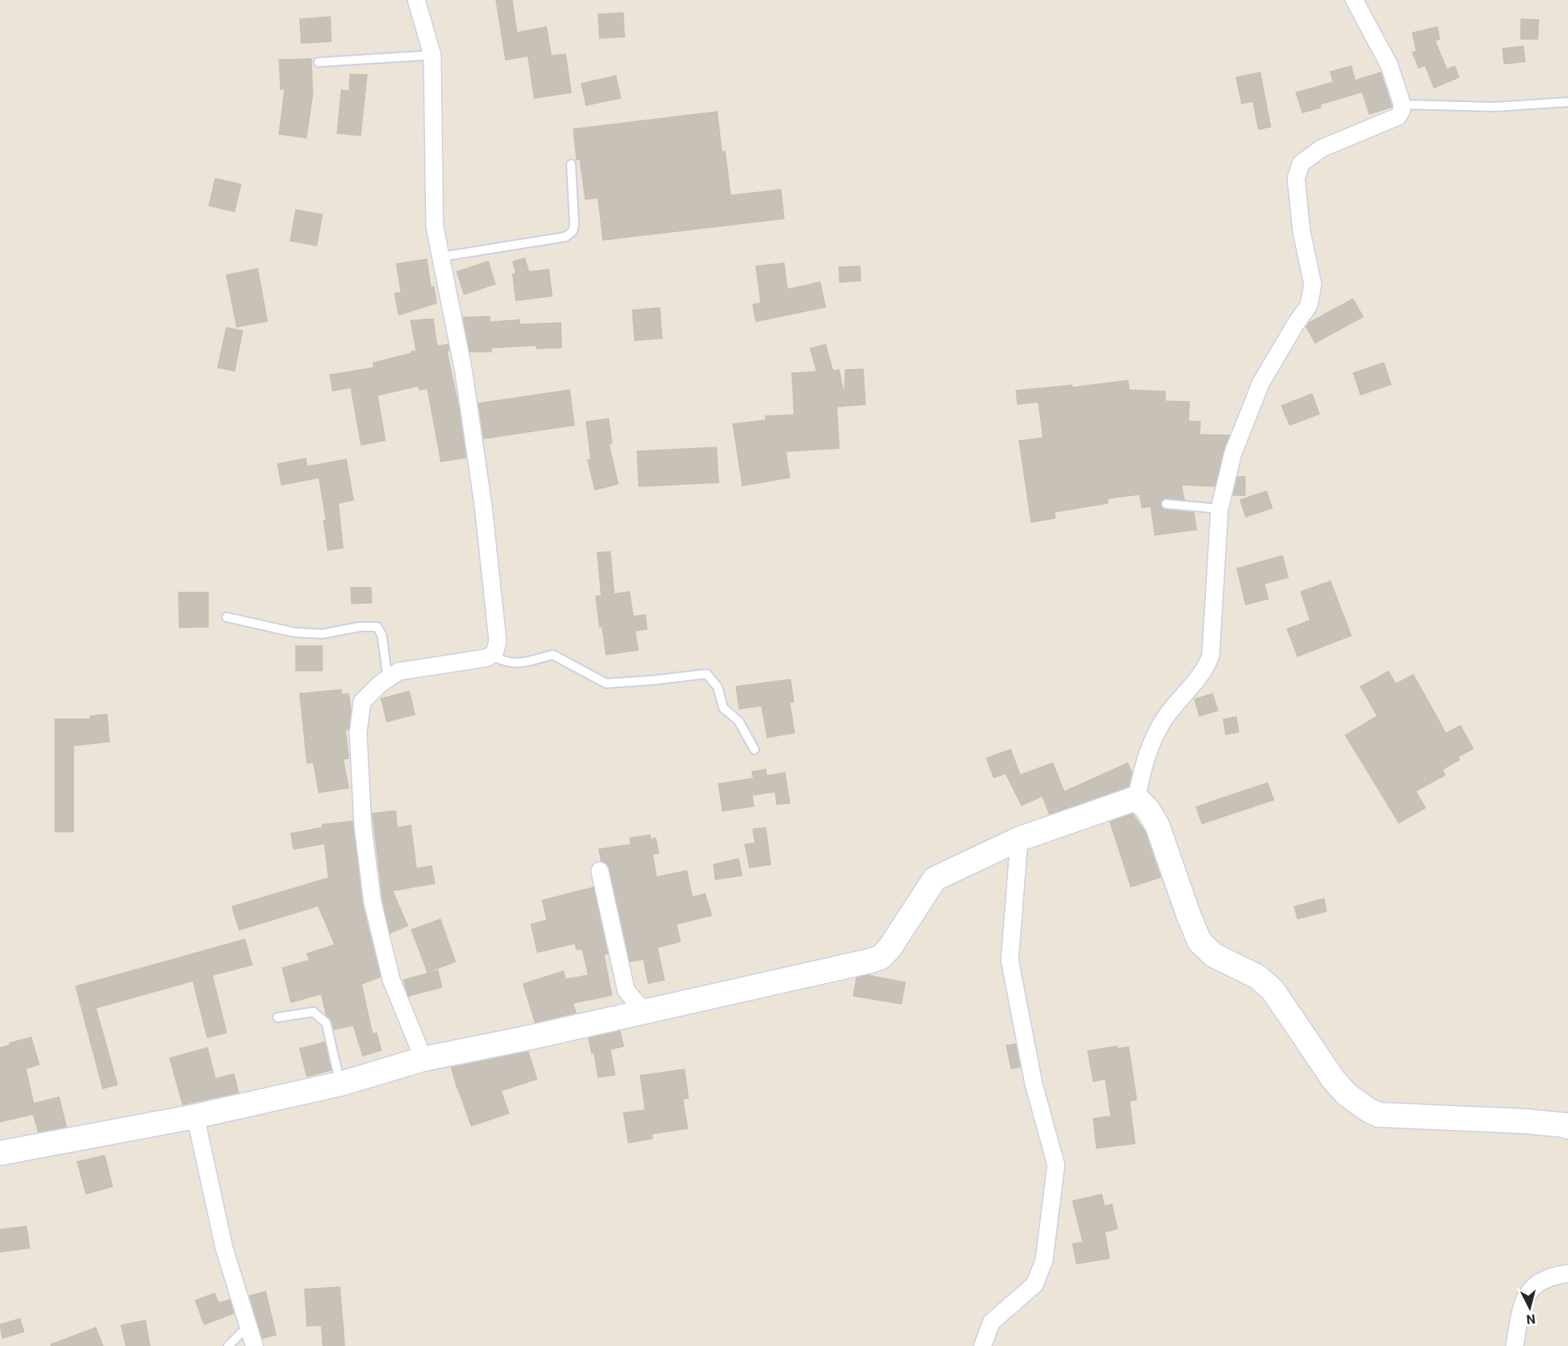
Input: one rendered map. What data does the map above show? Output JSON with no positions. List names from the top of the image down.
{
  "north": "bottom"
}
